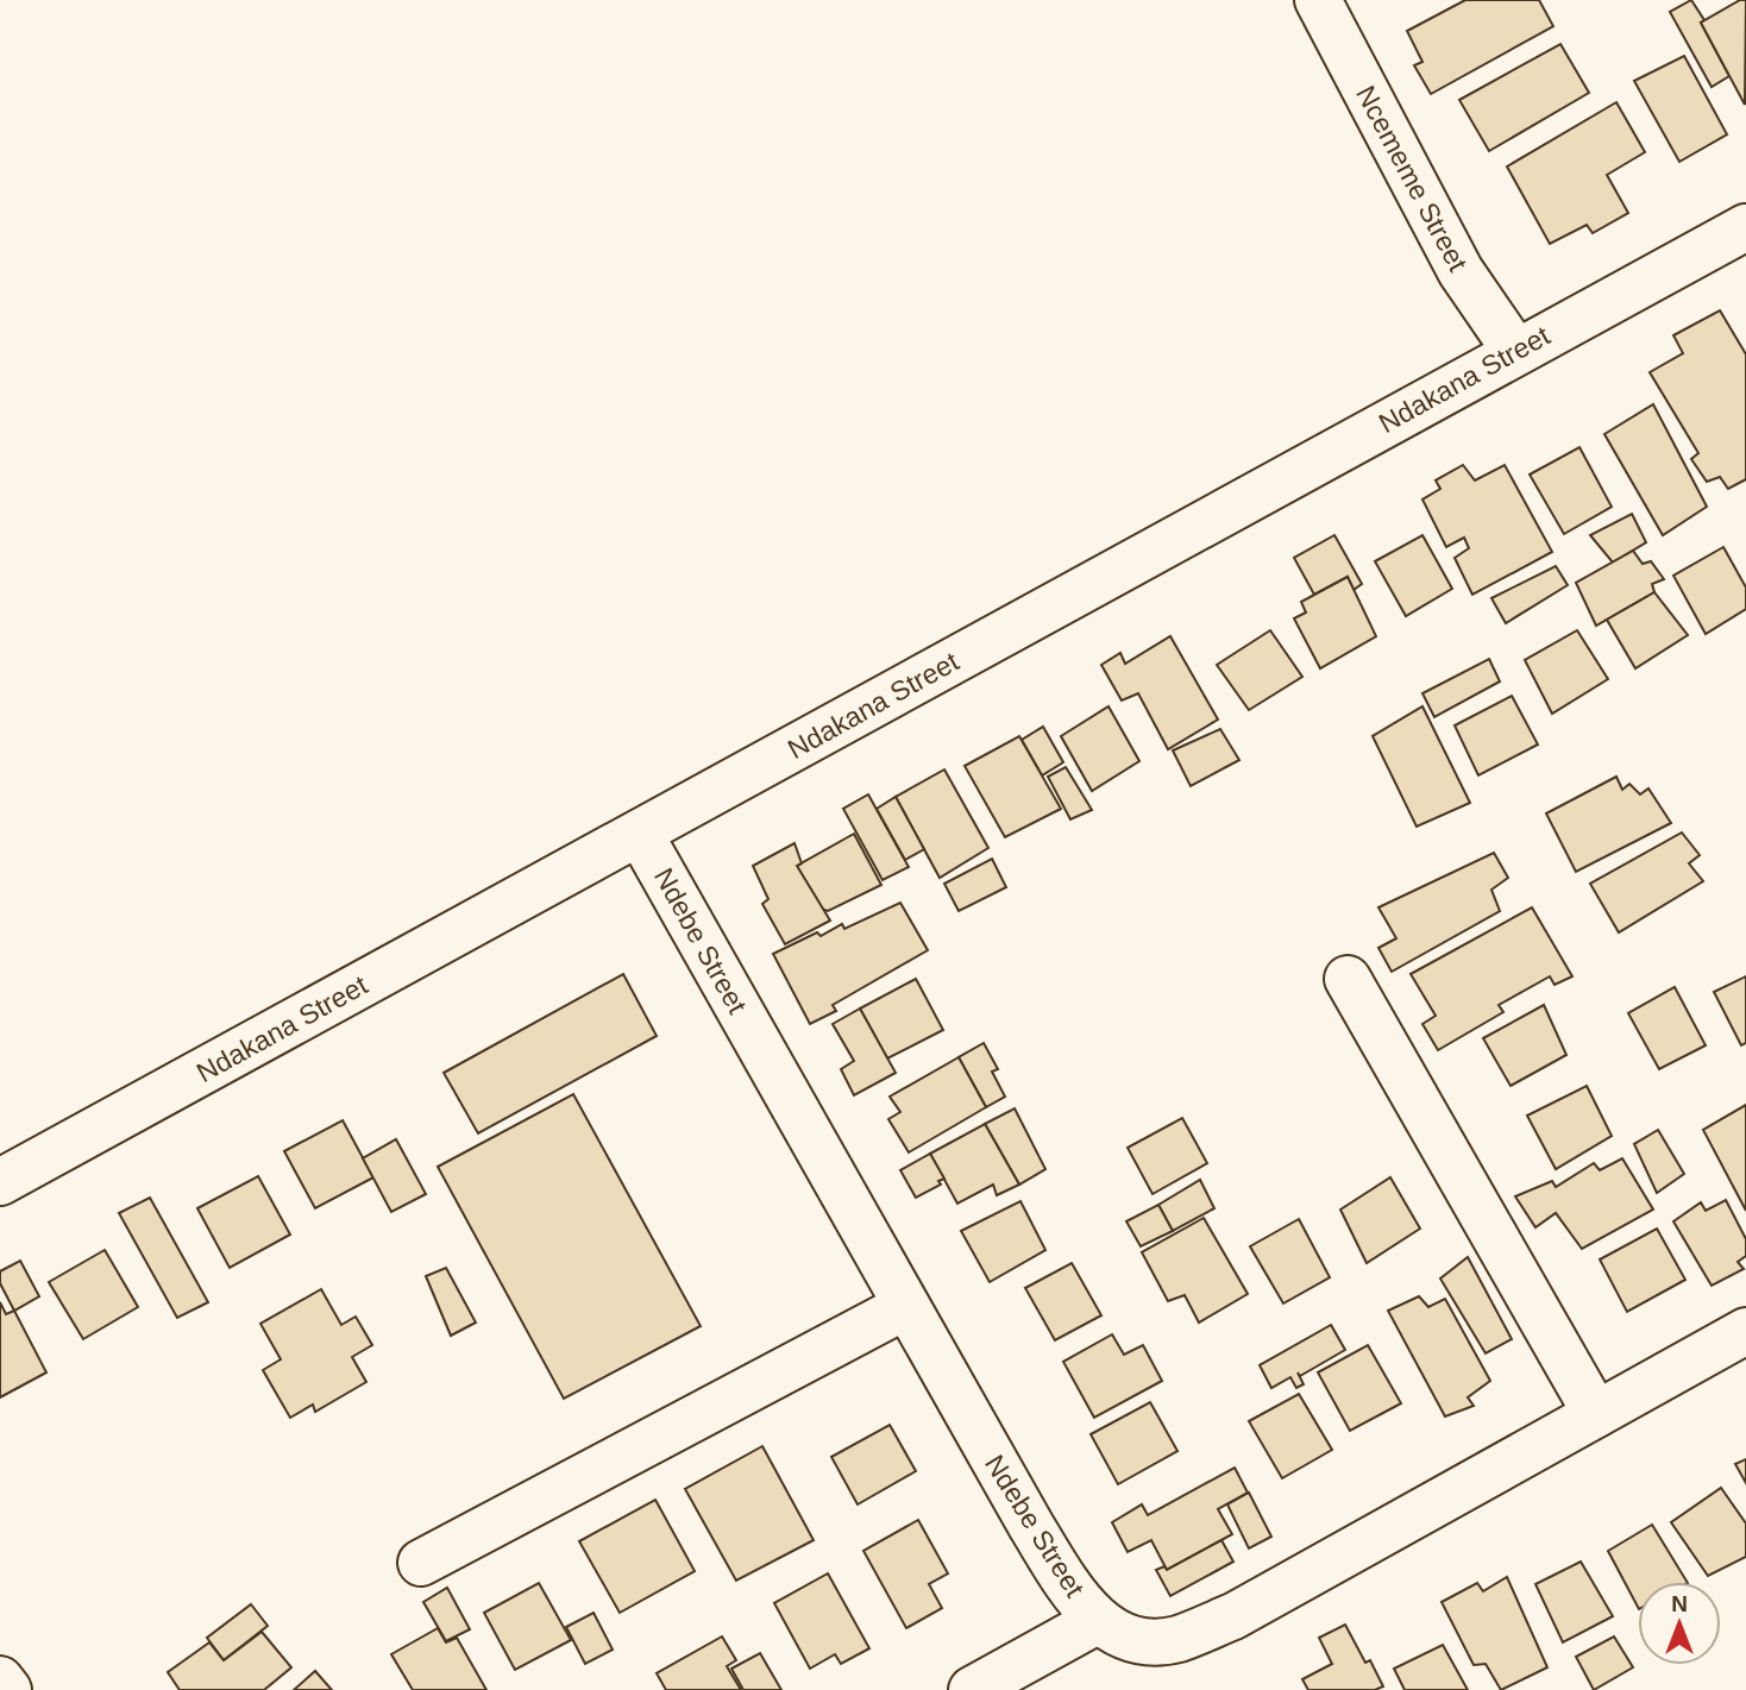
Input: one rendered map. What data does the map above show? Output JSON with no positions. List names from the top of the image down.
{
  "streets": {
    "street": ["Ncememe Street", "Ndakana Street", "Ndebe Street"]
  },
  "crossings": [
    ["Ncememe Street", "Ndakana Street"],
    ["Ndakana Street", "Ndebe Street"]
  ],
  "north": "top"
}
